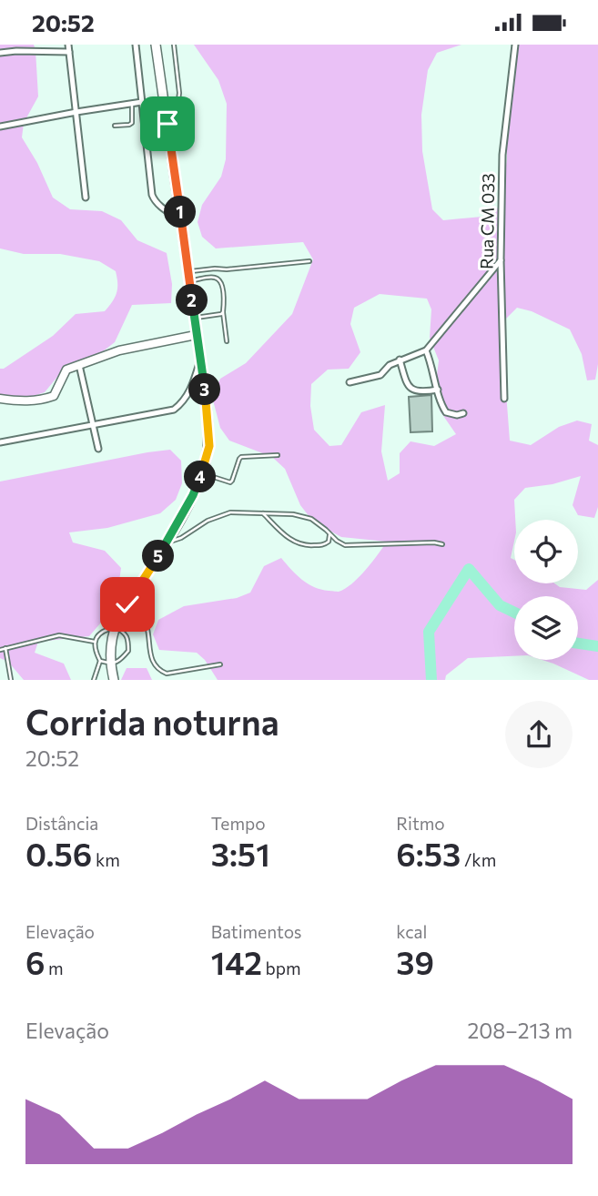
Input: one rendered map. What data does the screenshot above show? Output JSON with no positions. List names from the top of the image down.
{
  "streets": {
    "street": ["Rua CM 033"]
  },
  "page": {
    "status": "20:52",
    "pins": [
      "1",
      "2",
      "3",
      "4",
      "5"
    ],
    "heading": ["Corrida noturna", "20:52"],
    "stats": [
      ["Distância", "0.56 km"],
      ["Tempo", "3:51"],
      ["Ritmo", "6:53 /km"],
      ["Elevação", "6 m"],
      ["Batimentos", "142 bpm"],
      ["kcal", "39"]
    ],
    "chart": ["Elevação", "208–213 m"]
  }
}
